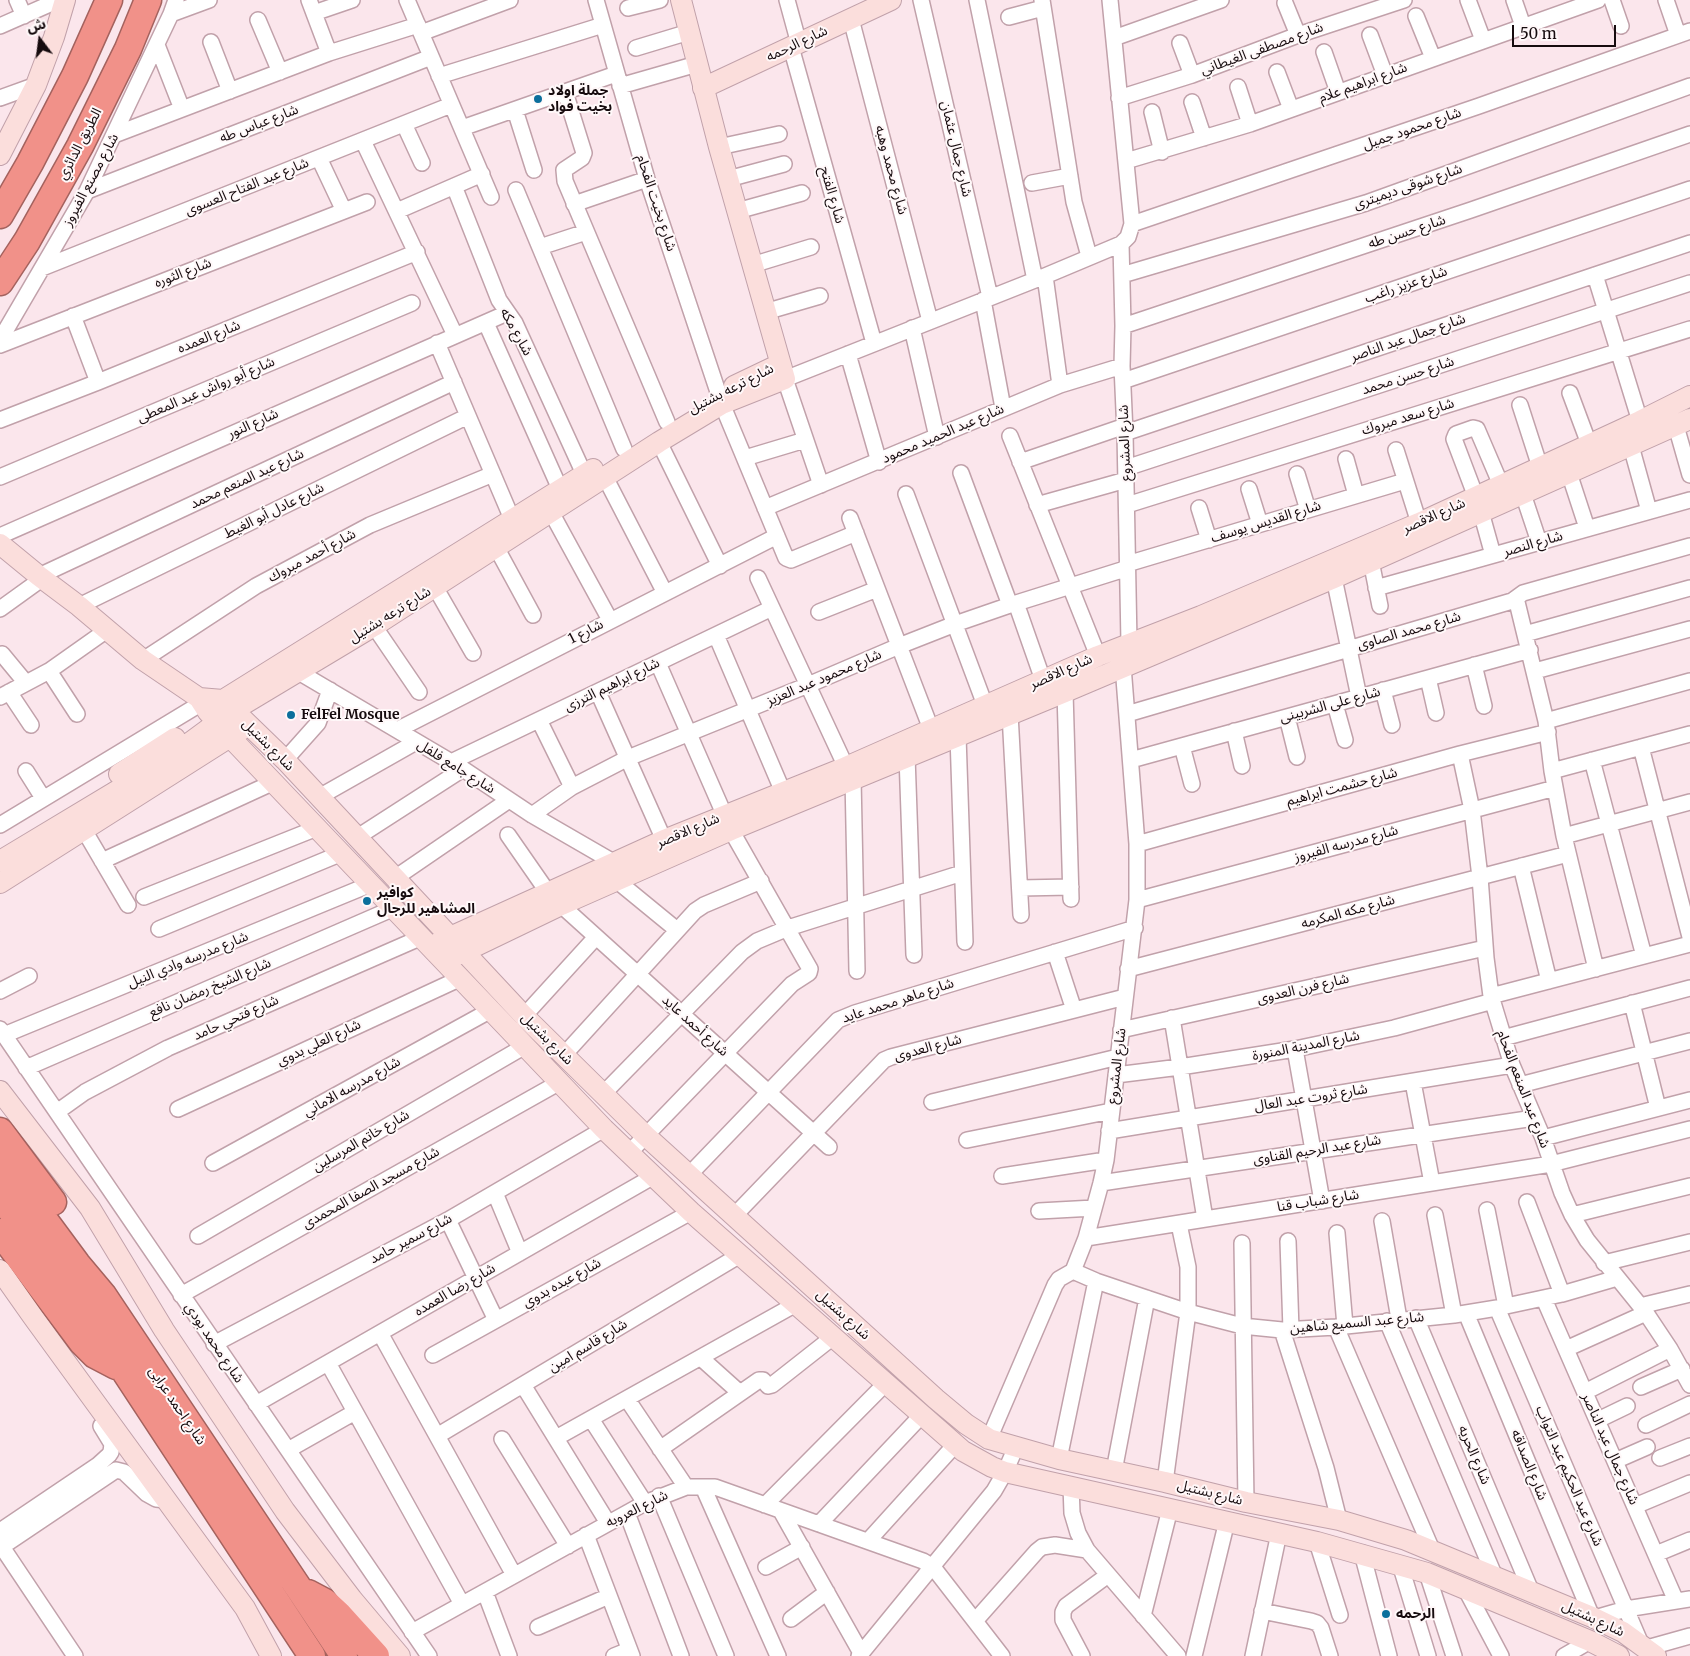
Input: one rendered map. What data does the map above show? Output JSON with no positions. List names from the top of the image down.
{
  "streets": {
    "highway": ["الطريق الدائري", "شارع احمد عرابى"],
    "street": [
      "شارع الرحمه",
      "شارع مصطفى الغيطاني",
      "شارع ابراهيم علام",
      "شارع عباس طه",
      "شارع محمود جميل",
      "شارع جمال عثمان",
      "شارع محمد وهبه",
      "شارع مصنع الفيروز",
      "شارع عبد الفتاح العسوى",
      "شارع شوقى ديميترى",
      "شارع الفتح",
      "شارع بخيت الفحام",
      "شارع حسن طه",
      "شارع الثوره",
      "شارع عزيز راغب",
      "شارع مكه",
      "شارع العمده",
      "شارع جمال عبد الناصر",
      "شارع حسن محمد",
      "شارع ترعه بشتيل",
      "شارع أبو رواش عبد المعطى",
      "شارع سعد مبروك",
      "شارع النور",
      "شارع عبد الحميد محمود",
      "شارع المشروع",
      "شارع عبد المنعم محمد",
      "شارع عادل أبو الغيط",
      "شارع الاقصر",
      "شارع القديس يوسف",
      "شارع النصر",
      "شارع أحمد مبروك",
      "شارع محمد الصاوى",
      "شارع 1",
      "شارع محمود عبد العزيز",
      "شارع ابراهيم الترزى",
      "شارع على الشربينى",
      "شارع بشتيل",
      "شارع جامع فلفل",
      "شارع حشمت ابراهيم",
      "شارع مدرسه الفيروز",
      "شارع مكه المكرمه",
      "شارع مدرسه وادي النيل",
      "شارع الشيخ رمضان نافع",
      "شارع فرن العدوى",
      "شارع ماهر محمد عايد",
      "شارع فتحي حامد",
      "شارع أحمد عايد",
      "شارع العلي بدوي",
      "شارع المدينة المنورة",
      "شارع العدوى",
      "شارع مدرسه الاماني",
      "شارع عبد المنعم الفحام",
      "شارع ثروت عبد العال",
      "شارع خاتم المرسلين",
      "شارع عبد الرحيم القناوى",
      "شارع مسجد الصفا المحمدى",
      "شارع شباب قنا",
      "شارع سمير حامد",
      "شارع عبده بدوي",
      "شارع رضا العمده",
      "شارع عبد السميع شاهين",
      "شارع محمد بودي",
      "شارع قاسم امين",
      "شارع الحريه",
      "شارع الصداقه",
      "شارع عبد الحكيم عبد التواب",
      "شارع العروبه"
    ]
  },
  "crossings": [
    ["شارع الرحمه", "شارع محمد وهبه"],
    ["شارع الرحمه", "شارع الفتح"],
    ["شارع الرحمه", "شارع ترعه بشتيل"],
    ["شارع عباس طه", "شارع مصنع الفيروز"],
    ["شارع جمال عثمان", "شارع ترعه بشتيل"],
    ["شارع جمال عثمان", "شارع عبد الحميد محمود"],
    ["شارع محمد وهبه", "شارع ترعه بشتيل"],
    ["شارع مصنع الفيروز", "شارع عبد الفتاح العسوى"],
    ["شارع شوقى ديميترى", "شارع المشروع"],
    ["شارع الفتح", "شارع ترعه بشتيل"],
    ["شارع بخيت الفحام", "شارع ترعه بشتيل"],
    ["شارع حسن طه", "شارع المشروع"],
    ["شارع عزيز راغب", "شارع المشروع"],
    ["شارع مكه", "شارع ترعه بشتيل"],
    ["شارع مكه", "شارع النور"],
    ["شارع جمال عبد الناصر", "شارع المشروع"],
    ["شارع جمال عبد الناصر", "شارع عبد السميع شاهين"],
    ["شارع حسن محمد", "شارع المشروع"],
    ["شارع ترعه بشتيل", "شارع المشروع"],
    ["شارع ترعه بشتيل", "شارع بشتيل"],
    ["شارع ترعه بشتيل", "شارع جامع فلفل"],
    ["شارع سعد مبروك", "شارع المشروع"],
    ["شارع عبد الحميد محمود", "شارع المشروع"],
    ["شارع المشروع", "شارع الاقصر"],
    ["شارع المشروع", "شارع القديس يوسف"],
    ["شارع المشروع", "شارع محمد الصاوى"],
    ["شارع المشروع", "شارع محمود عبد العزيز"],
    ["شارع المشروع", "شارع على الشربينى"],
    ["شارع المشروع", "شارع حشمت ابراهيم"],
    ["شارع المشروع", "شارع مدرسه الفيروز"],
    ["شارع المشروع", "شارع مكه المكرمه"],
    ["شارع المشروع", "شارع فرن العدوى"],
    ["شارع المشروع", "شارع ماهر محمد عايد"],
    ["شارع المشروع", "شارع المدينة المنورة"],
    ["شارع المشروع", "شارع العدوى"],
    ["شارع المشروع", "شارع ثروت عبد العال"],
    ["شارع المشروع", "شارع عبد الرحيم القناوى"],
    ["شارع المشروع", "شارع شباب قنا"],
    ["شارع المشروع", "شارع عبد السميع شاهين"],
    ["شارع عبد المنعم محمد", "شارع بشتيل"],
    ["شارع عادل أبو الغيط", "شارع بشتيل"],
    ["شارع الاقصر", "شارع بشتيل"],
    ["شارع الاقصر", "شارع جامع فلفل"],
    ["شارع الاقصر", "شارع فتحي حامد"],
    ["شارع الاقصر", "شارع أحمد عايد"],
    ["شارع القديس يوسف", "شارع محمود عبد العزيز"],
    ["شارع أحمد مبروك", "شارع بشتيل"],
    ["شارع 1", "شارع جامع فلفل"],
    ["شارع محمود عبد العزيز", "شارع جامع فلفل"],
    ["شارع ابراهيم الترزى", "شارع بشتيل"],
    ["شارع ابراهيم الترزى", "شارع جامع فلفل"],
    ["شارع بشتيل", "شارع مدرسه وادي النيل"],
    ["شارع بشتيل", "شارع الشيخ رمضان نافع"],
    ["شارع بشتيل", "شارع ماهر محمد عايد"],
    ["شارع بشتيل", "شارع فتحي حامد"],
    ["شارع بشتيل", "شارع العلي بدوي"],
    ["شارع بشتيل", "شارع العدوى"],
    ["شارع بشتيل", "شارع مدرسه الاماني"],
    ["شارع بشتيل", "شارع خاتم المرسلين"],
    ["شارع بشتيل", "شارع مسجد الصفا المحمدى"],
    ["شارع بشتيل", "شارع سمير حامد"],
    ["شارع بشتيل", "شارع عبده بدوي"],
    ["شارع بشتيل", "شارع رضا العمده"],
    ["شارع بشتيل", "شارع قاسم امين"],
    ["شارع بشتيل", "شارع الحريه"],
    ["شارع بشتيل", "شارع الصداقه"],
    ["شارع بشتيل", "شارع عبد الحكيم عبد التواب"],
    ["شارع حشمت ابراهيم", "شارع عبد المنعم الفحام"],
    ["شارع مدرسه الفيروز", "شارع عبد المنعم الفحام"],
    ["شارع مكه المكرمه", "شارع عبد المنعم الفحام"],
    ["شارع مدرسه وادي النيل", "شارع محمد بودي"],
    ["شارع الشيخ رمضان نافع", "شارع محمد بودي"],
    ["شارع فرن العدوى", "شارع عبد المنعم الفحام"],
    ["شارع ماهر محمد عايد", "شارع أحمد عايد"],
    ["شارع فتحي حامد", "شارع محمد بودي"],
    ["شارع أحمد عايد", "شارع العدوى"],
    ["شارع المدينة المنورة", "شارع عبد المنعم الفحام"],
    ["شارع عبد المنعم الفحام", "شارع ثروت عبد العال"],
    ["شارع عبد المنعم الفحام", "شارع عبد الرحيم القناوى"],
    ["شارع عبد المنعم الفحام", "شارع شباب قنا"],
    ["شارع عبد المنعم الفحام", "شارع عبد السميع شاهين"],
    ["شارع مسجد الصفا المحمدى", "شارع محمد بودي"],
    ["شارع سمير حامد", "شارع محمد بودي"],
    ["شارع رضا العمده", "شارع محمد بودي"],
    ["شارع عبد السميع شاهين", "شارع الحريه"],
    ["شارع عبد السميع شاهين", "شارع الصداقه"],
    ["شارع عبد السميع شاهين", "شارع عبد الحكيم عبد التواب"],
    ["شارع محمد بودي", "شارع العروبه"]
  ],
  "places": [
    "جملة اولاد بخيت فواد",
    "FelFel Mosque",
    "كوافير المشاهير للرجال",
    "الرحمه"
  ],
  "scale_bar": "50 m",
  "north": "top"
}
